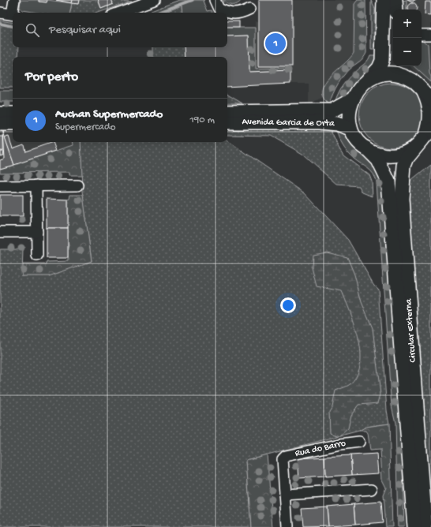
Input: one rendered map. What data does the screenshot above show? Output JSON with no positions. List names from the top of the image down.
{
  "streets": {
    "main road": ["Avenida Garcia de Orta", "Circular Externa"],
    "street": ["Rua do Barro"]
  },
  "crossings": [
    ["Avenida Garcia de Orta", "Circular Externa"]
  ],
  "page": {
    "map_buttons": ["+", "−"],
    "search": "Pesquisar aqui",
    "pins": "1",
    "heading": "Por perto",
    "list": [
      {
        "mark": "1",
        "name": "Auchan Supermercado",
        "note": "Supermercado",
        "value": "190 m"
      }
    ]
  }
}
